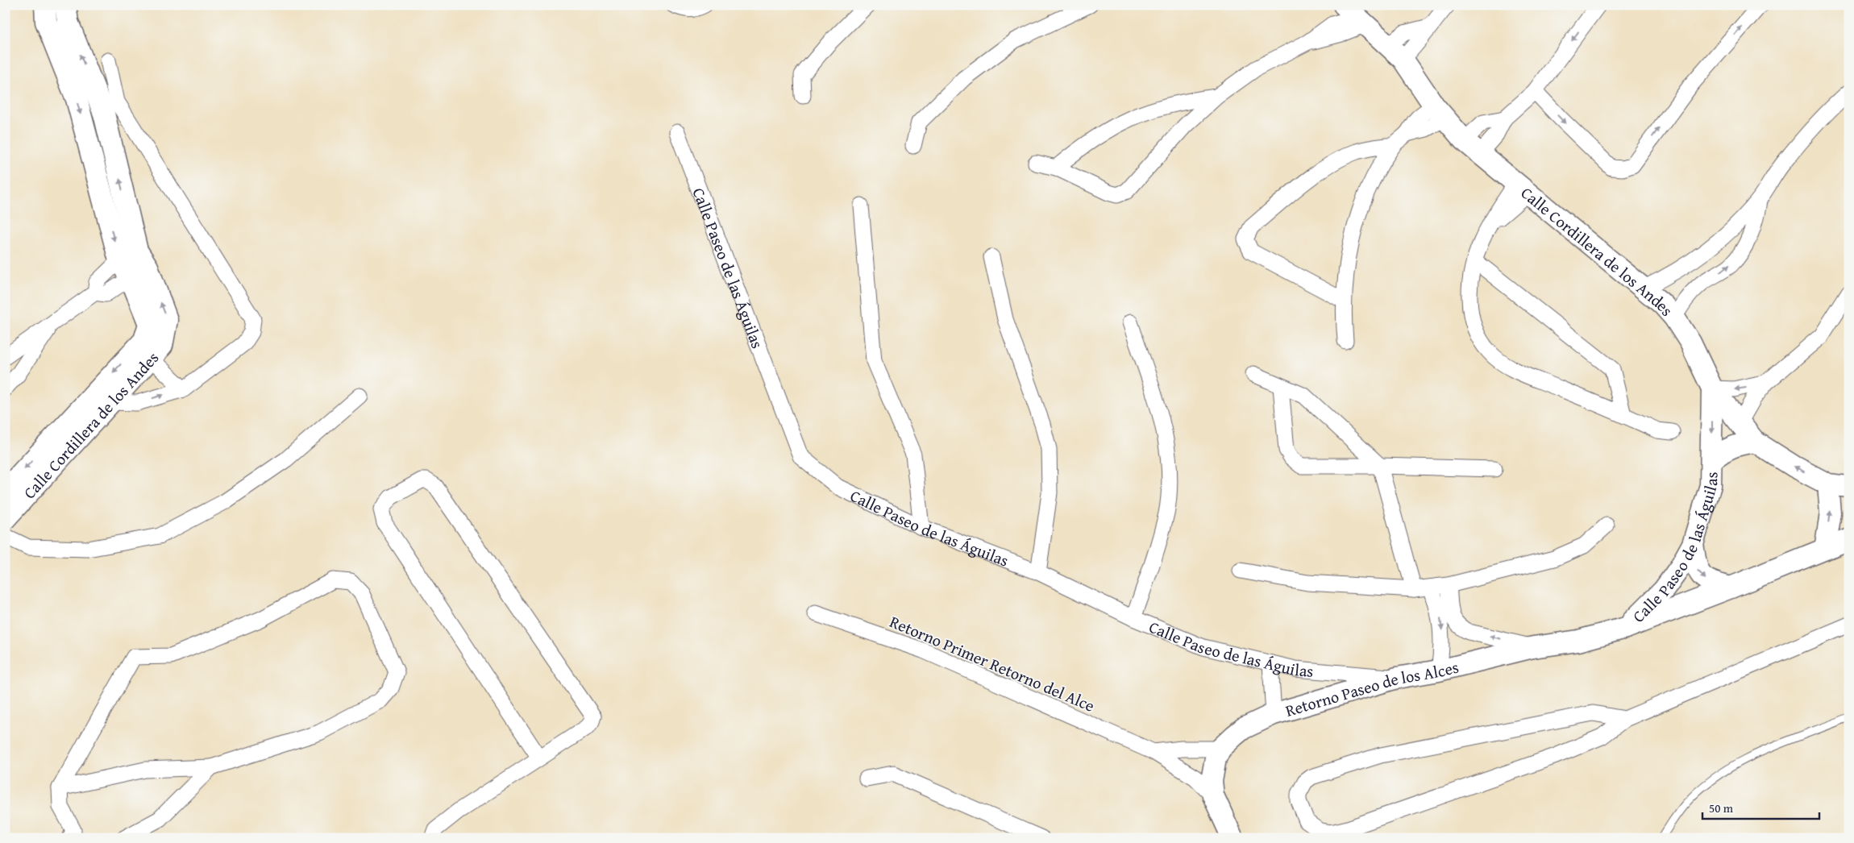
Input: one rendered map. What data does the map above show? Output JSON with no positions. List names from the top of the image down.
{
  "streets": {
    "street": [
      "Calle Cordillera de los Andes",
      "Calle Paseo de las Águilas",
      "Retorno Primer Retorno del Alce",
      "Retorno Paseo de los Alces"
    ]
  },
  "crossings": [
    ["Calle Cordillera de los Andes", "Calle Paseo de las Águilas"],
    ["Calle Paseo de las Águilas", "Retorno Paseo de los Alces"],
    ["Retorno Primer Retorno del Alce", "Retorno Paseo de los Alces"]
  ],
  "scale_bar": "50 m"
}
